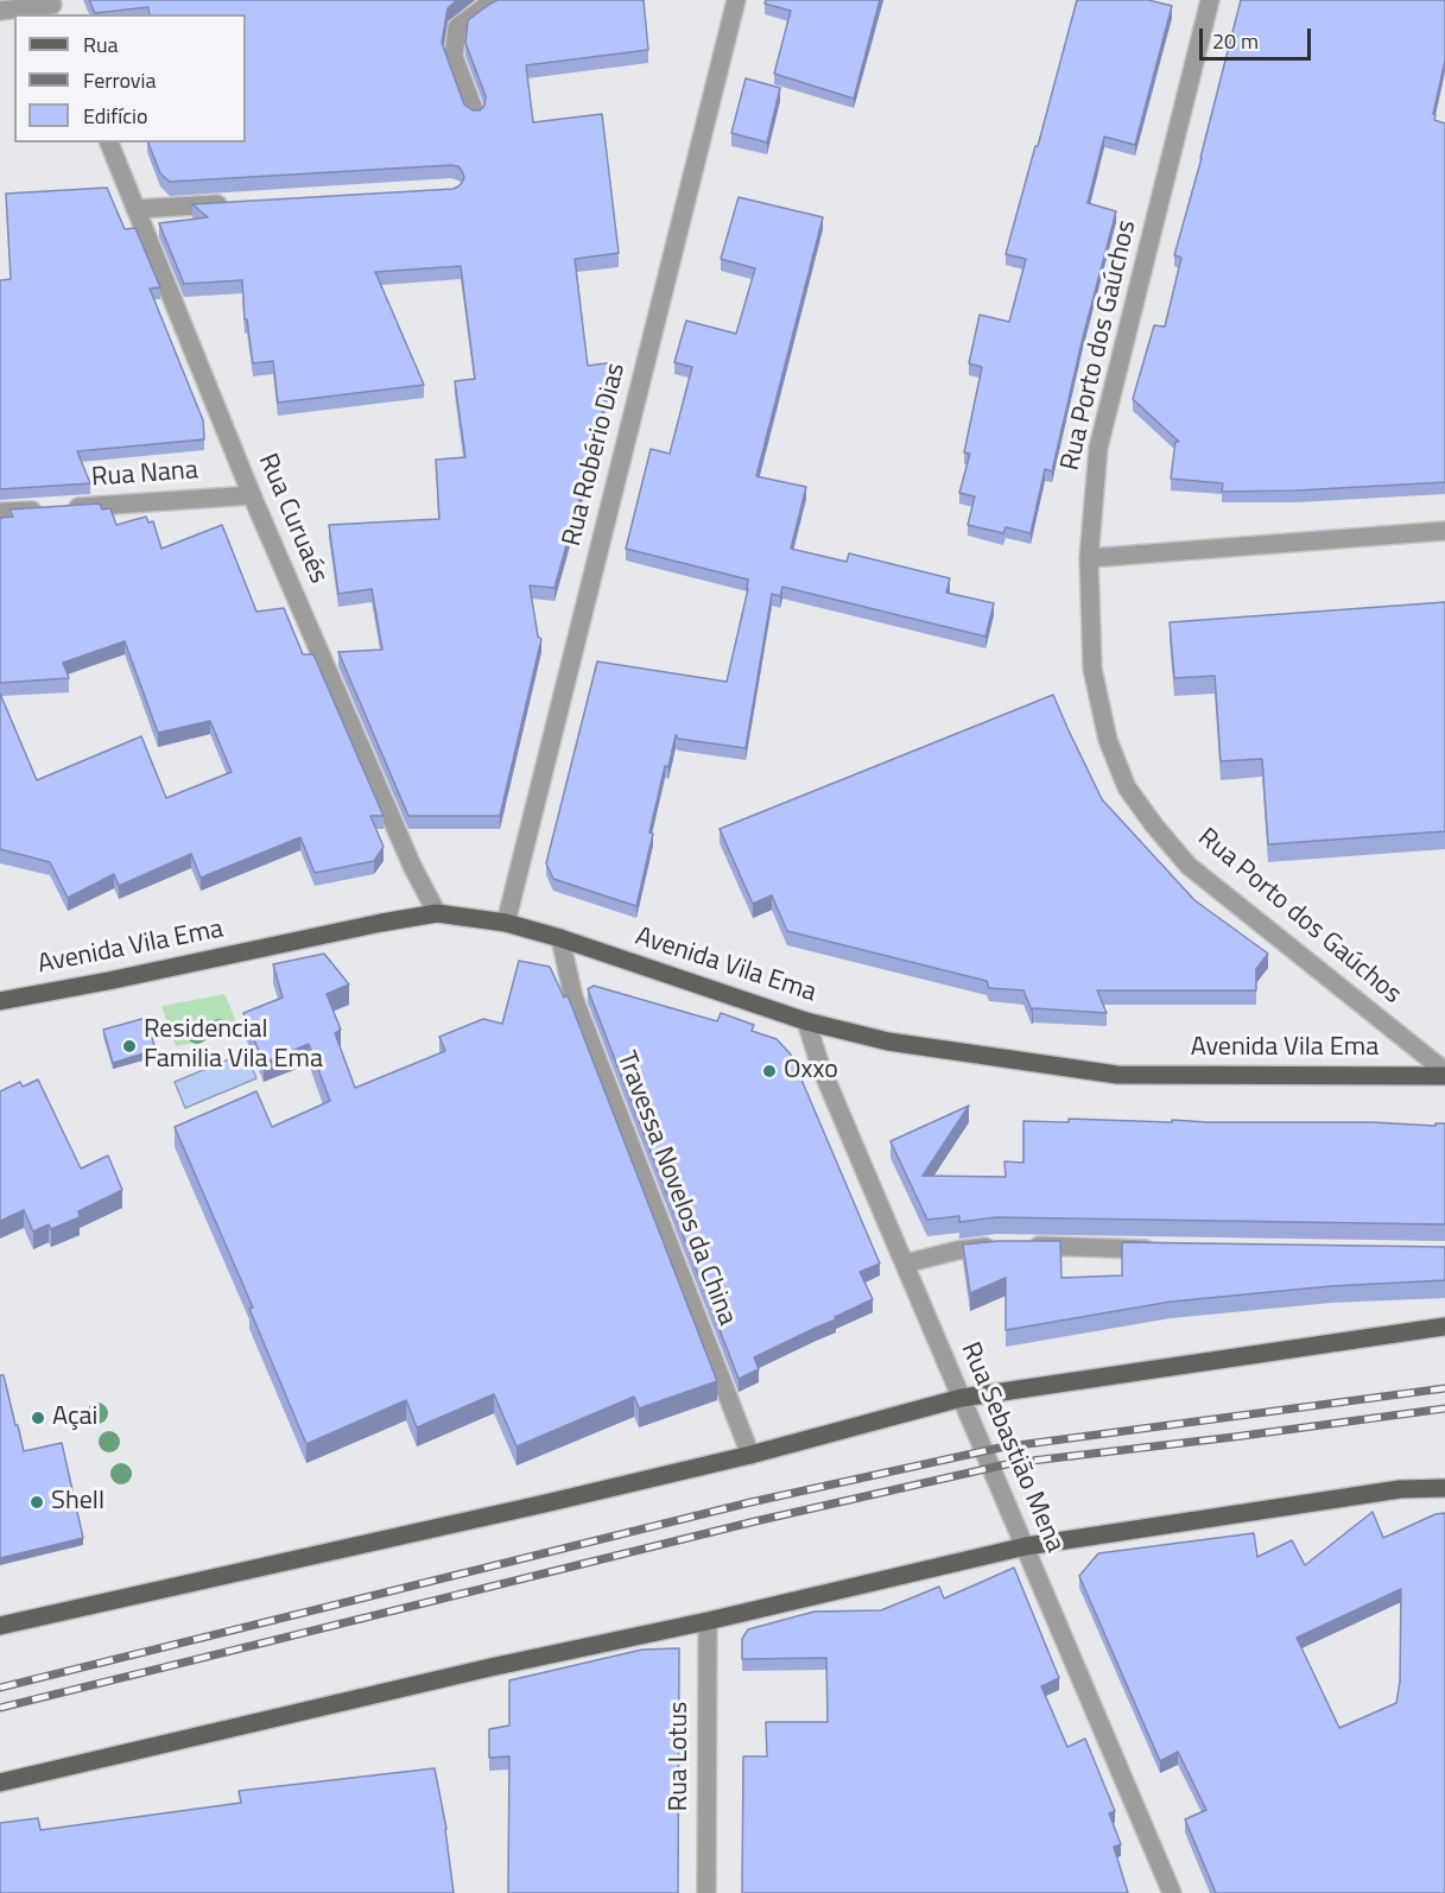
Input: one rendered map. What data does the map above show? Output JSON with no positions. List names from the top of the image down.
{
  "streets": {
    "main road": ["Avenida Vila Ema"],
    "street": [
      "Rua Porto dos Gaúchos",
      "Rua Robério Dias",
      "Rua Nana",
      "Rua Curuaés",
      "Travessa Novelos da China",
      "Rua Sebastião Mena",
      "Rua Lotus"
    ]
  },
  "crossings": [
    ["Rua Porto dos Gaúchos", "Avenida Vila Ema"],
    ["Rua Robério Dias", "Avenida Vila Ema"],
    ["Rua Nana", "Rua Curuaés"],
    ["Rua Curuaés", "Avenida Vila Ema"],
    ["Avenida Vila Ema", "Travessa Novelos da China"],
    ["Avenida Vila Ema", "Rua Sebastião Mena"]
  ],
  "places": [
    "Residencial Familia Vila Ema",
    "Oxxo",
    "Açai",
    "Shell"
  ],
  "legend": ["Rua", "Ferrovia", "Edifício"],
  "scale_bar": "20 m"
}
